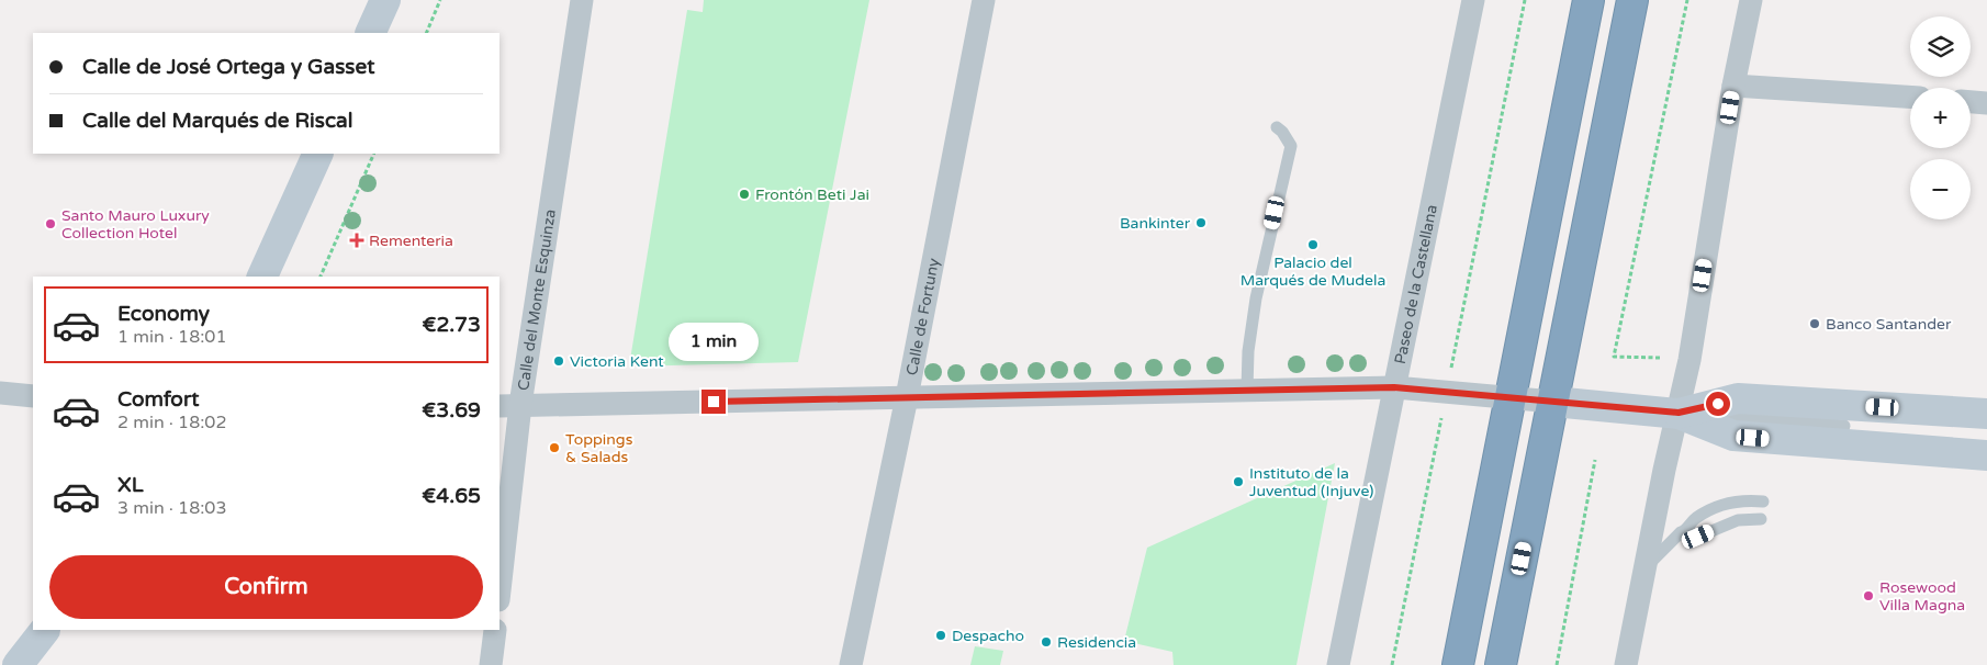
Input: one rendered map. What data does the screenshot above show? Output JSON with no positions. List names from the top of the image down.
{
  "streets": {
    "street": ["Paseo de la Castellana", "Calle del Monte Esquinza", "Calle de Fortuny"]
  },
  "places": {
    "other": [
      "Frontón Beti Jai",
      "Bankinter",
      "Santo Mauro Luxury Collection Hotel",
      "Palacio del Marqués de Mudela",
      "Banco Santander",
      "Victoria Kent",
      "Toppings & Salads",
      "Instituto de la Juventud (Injuve)",
      "Rosewood Villa Magna",
      "Despacho",
      "Residencia"
    ],
    "health": ["Rementeria"]
  },
  "page": {
    "map_buttons": ["+", "−"],
    "banner": ["Calle de José Ortega y Gasset", "Calle del Marqués de Riscal"],
    "list": [
      {
        "name": "Economy",
        "note": "1 min · 18:01",
        "value": "€2.73"
      },
      {
        "name": "Comfort",
        "note": "2 min · 18:02",
        "value": "€3.69"
      },
      {
        "name": "XL",
        "note": "3 min · 18:03",
        "value": "€4.65"
      }
    ],
    "bubble": "1 min",
    "buttons": "Confirm"
  }
}
